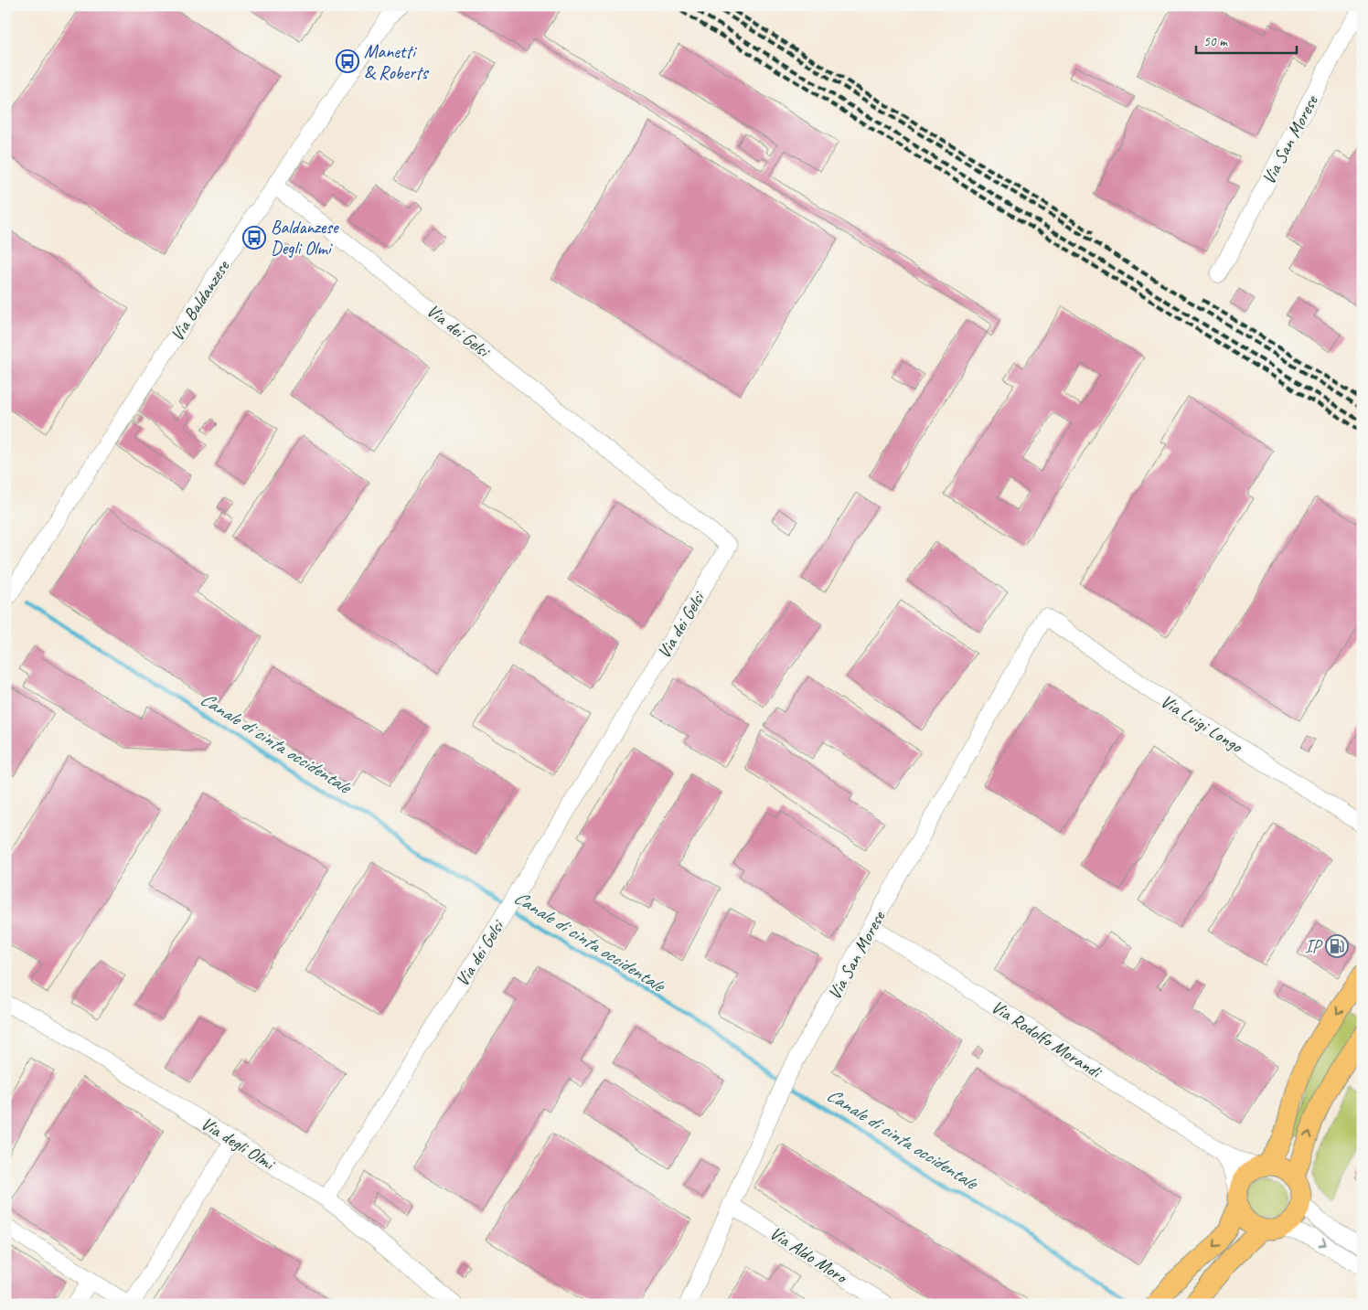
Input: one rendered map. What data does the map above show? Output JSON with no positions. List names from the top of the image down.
{
  "streets": {
    "street": [
      "Via San Morese",
      "Via Baldanzese",
      "Via dei Gelsi",
      "Via Luigi Longo",
      "Via Rodolfo Morandi",
      "Via degli Olmi",
      "Via Aldo Moro"
    ]
  },
  "crossings": [
    ["Via San Morese", "Via Luigi Longo"],
    ["Via San Morese", "Via Rodolfo Morandi"],
    ["Via San Morese", "Via Aldo Moro"],
    ["Via Baldanzese", "Via dei Gelsi"],
    ["Via dei Gelsi", "Via degli Olmi"]
  ],
  "water": ["Canale di cinta occidentale"],
  "places": {
    "bus stop": ["Manetti & Roberts", "Baldanzese Degli Olmi"],
    "fuel station": ["IP"]
  },
  "scale_bar": "50 m"
}
